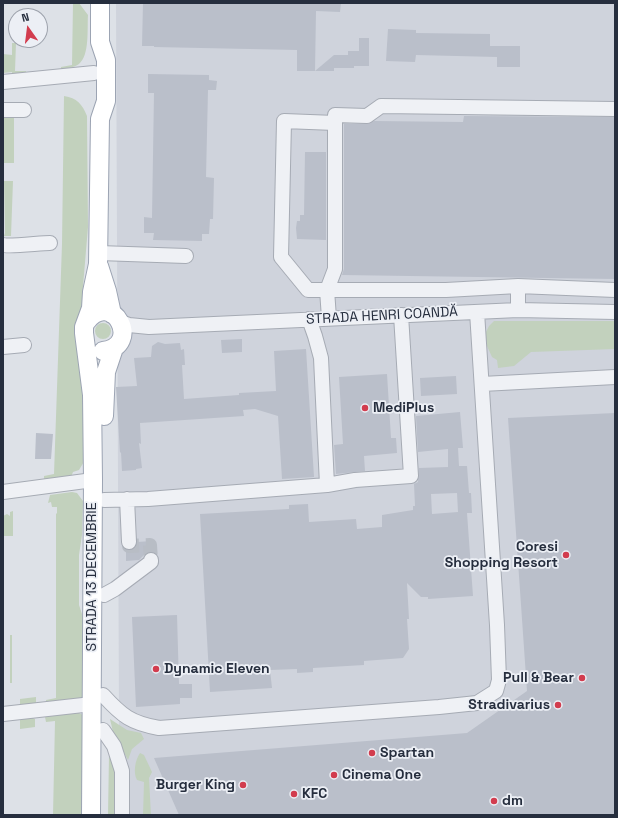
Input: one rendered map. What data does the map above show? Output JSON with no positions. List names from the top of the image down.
{
  "streets": {
    "main road": ["STRADA 13 DECEMBRIE"],
    "street": ["STRADA HENRI COANDĂ"]
  },
  "crossings": [
    ["STRADA HENRI COANDĂ", "STRADA 13 DECEMBRIE"]
  ],
  "places": [
    "MediPlus",
    "Coresi Shopping Resort",
    "Dynamic Eleven",
    "Pull & Bear",
    "Stradivarius",
    "Spartan",
    "Cinema One",
    "Burger King",
    "KFC",
    "dm"
  ],
  "north": "top"
}
